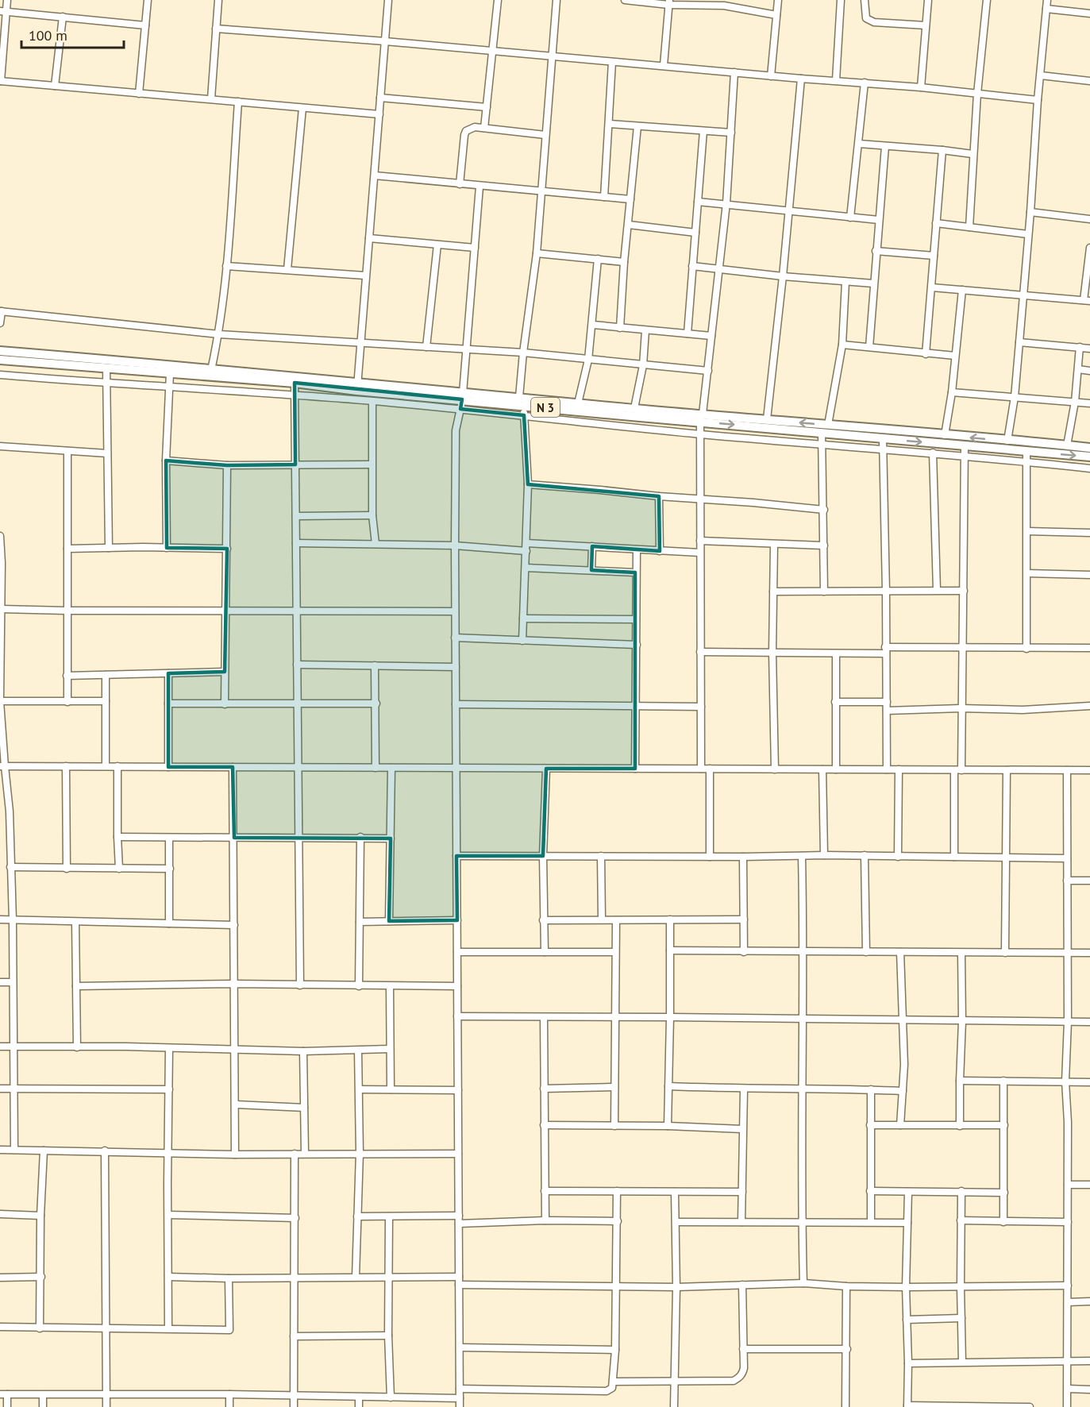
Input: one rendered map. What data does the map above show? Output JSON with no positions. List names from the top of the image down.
{
  "streets": {
    "main road": ["N 3"]
  },
  "scale_bar": "100 m"
}
